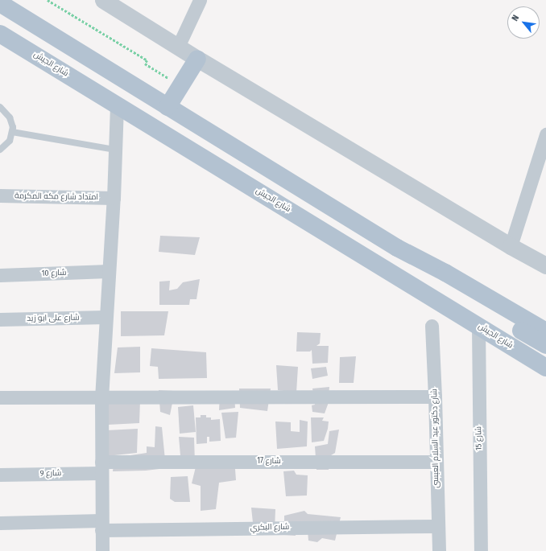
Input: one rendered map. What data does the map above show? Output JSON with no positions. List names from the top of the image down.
{
  "streets": {
    "main road": ["شارع الجيش"],
    "street": [
      "امتداد شارع مكه المكرمة",
      "شارع 10",
      "شارع على ابو زيد",
      "شارع دكتور عبد السلام العبسى",
      "شارع 15",
      "شارع 17",
      "شارع 9",
      "شارع البكري"
    ]
  },
  "crossings": [
    ["شارع الجيش", "شارع 15"],
    ["شارع دكتور عبد السلام العبسى", "شارع 17"],
    ["شارع دكتور عبد السلام العبسى", "شارع البكري"],
    ["شارع 17", "شارع 9"]
  ],
  "north": "top left"
}
